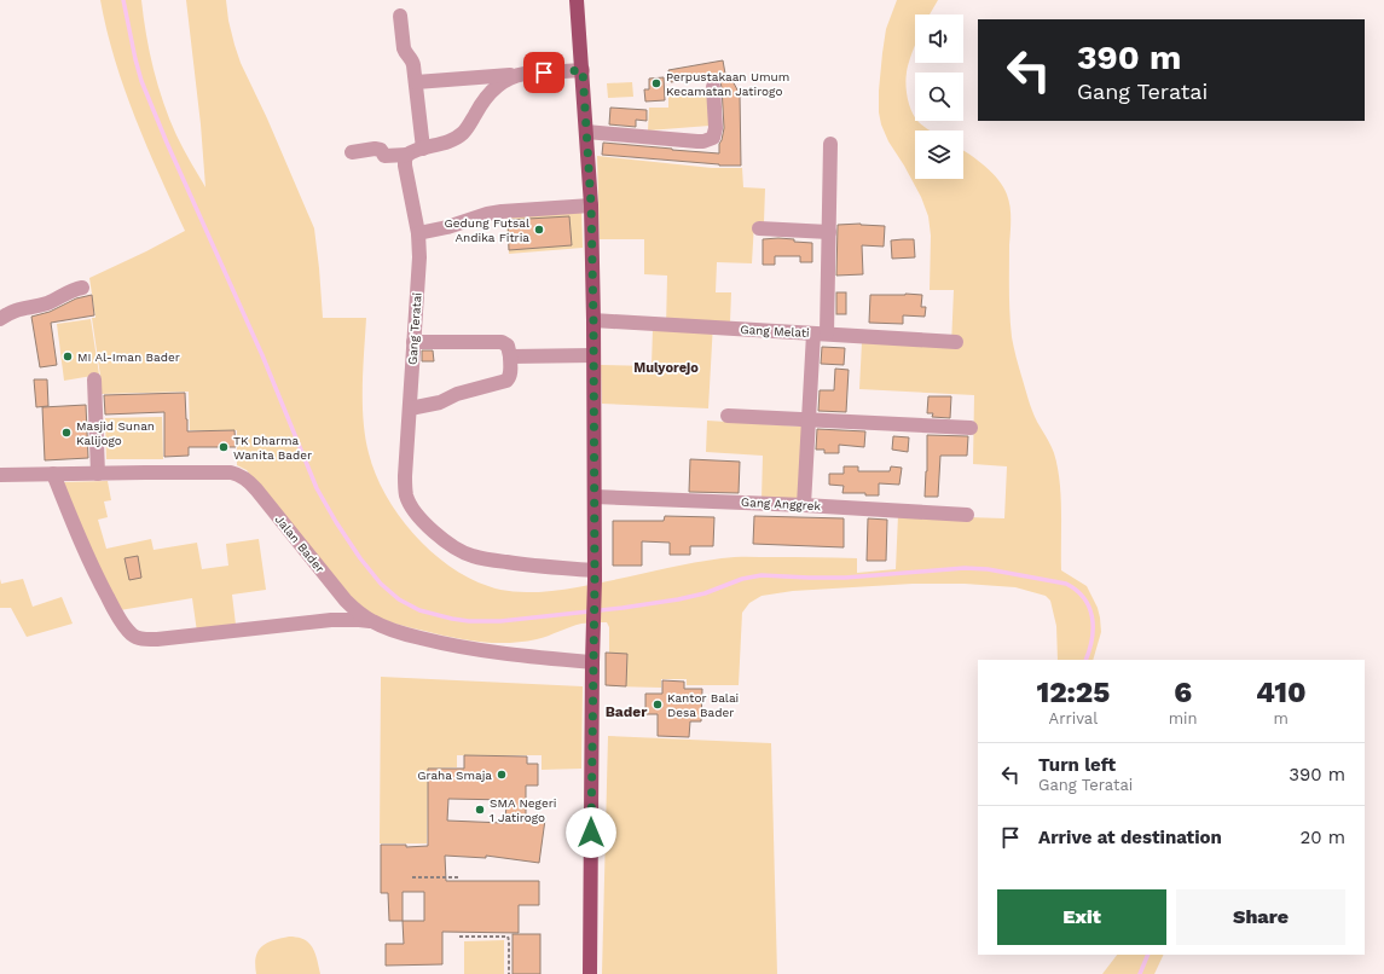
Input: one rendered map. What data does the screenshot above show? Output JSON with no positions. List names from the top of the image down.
{
  "streets": {
    "street": [
      "Gang Teratai",
      "Gang Melati",
      "Gang Anggrek",
      "Jalan Bader"
    ]
  },
  "districts": ["Mulyorejo", "Bader"],
  "places": [
    "Perpustakaan Umum Kecamatan Jatirogo",
    "Gedung Futsal Andika Fitria",
    "MI Al-Iman Bader",
    "Masjid Sunan Kalijogo",
    "TK Dharma Wanita Bader",
    "Kantor Balai Desa Bader",
    "Graha Smaja",
    "SMA Negeri 1 Jatirogo"
  ],
  "page": {
    "turn": ["390 m", "Gang Teratai"],
    "eta": [
      "12:25",
      "Arrival",
      "6",
      "min",
      "410",
      "m"
    ],
    "list": [
      {
        "name": "Turn left",
        "note": "Gang Teratai",
        "value": "390 m"
      },
      {
        "name": "Arrive at destination",
        "value": "20 m"
      }
    ],
    "buttons": ["Exit", "Share"]
  }
}
